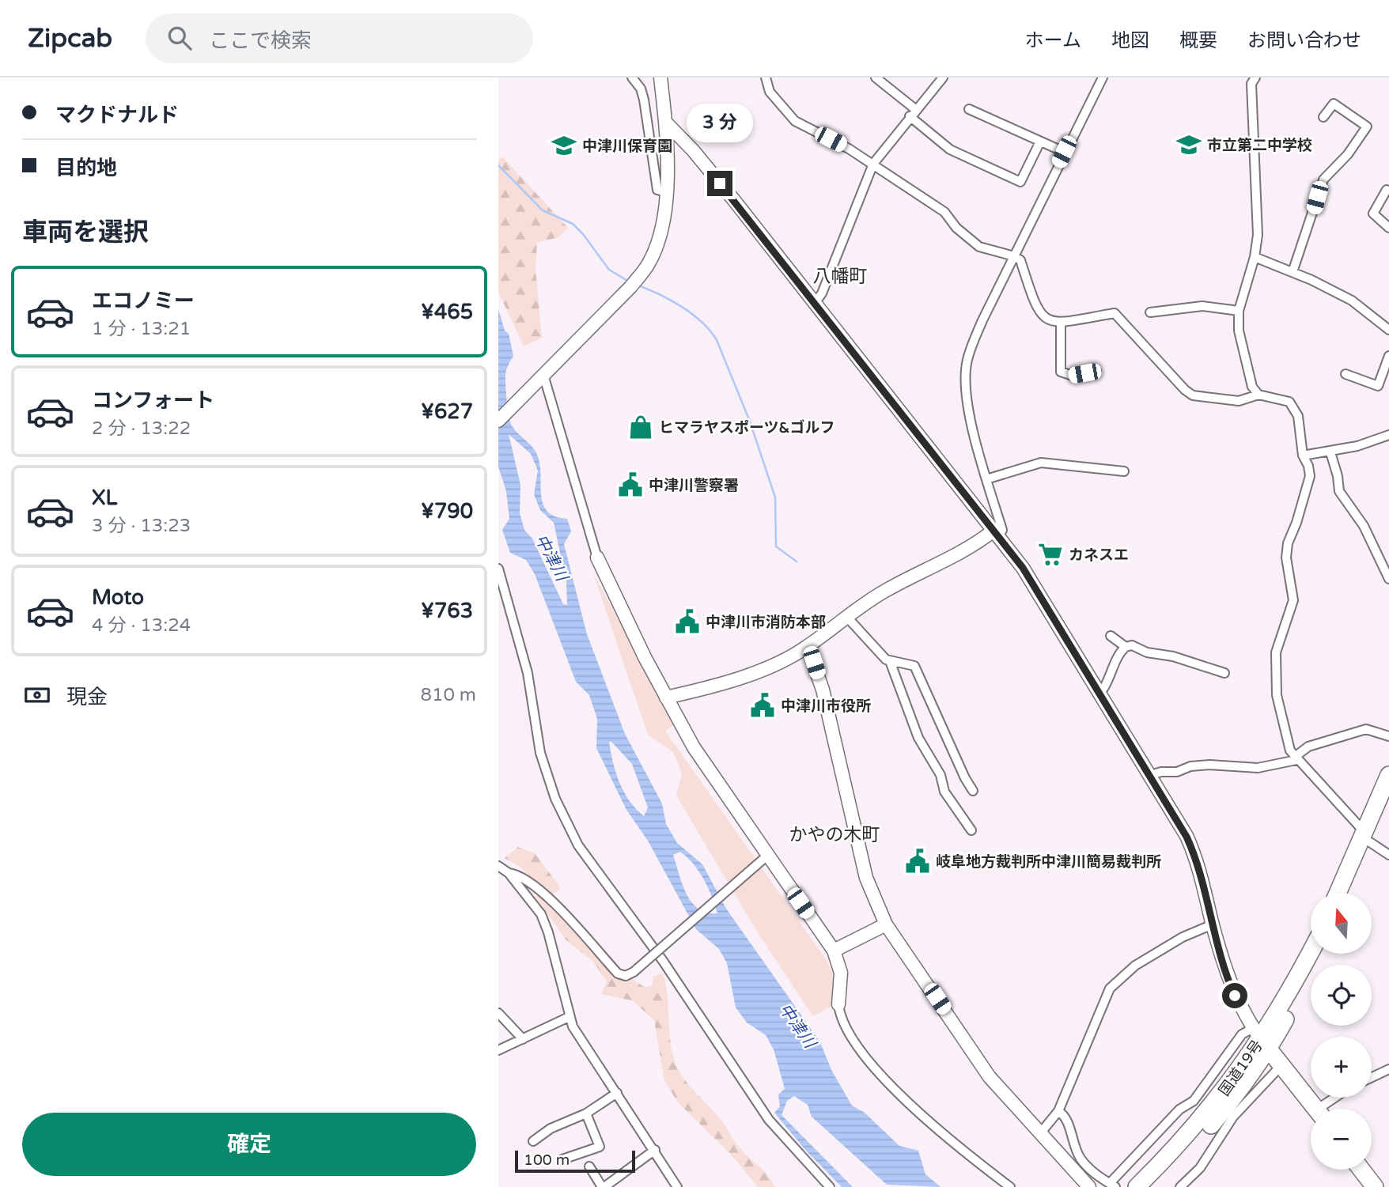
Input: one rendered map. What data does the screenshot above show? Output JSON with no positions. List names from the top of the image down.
{
  "streets": {
    "highway": ["国道19号"]
  },
  "districts": ["八幡町", "かやの木町"],
  "water": ["中津川"],
  "places": {
    "school or university": ["市立第二中学校", "中津川保育園"],
    "shop": ["ヒマラヤスポーツ&ゴルフ"],
    "public building": [
      "中津川警察署",
      "中津川市消防本部",
      "中津川市役所",
      "岐阜地方裁判所中津川簡易裁判所"
    ],
    "supermarket": ["カネスエ"]
  },
  "scale_bar": "100 m",
  "north": "top",
  "page": {
    "header": "Zipcab",
    "search": "ここで検索",
    "nav": [
      "ホーム",
      "地図",
      "概要",
      "お問い合わせ"
    ],
    "banner": ["マクドナルド", "目的地"],
    "bubble": "3 分",
    "heading": "車両を選択",
    "list": [
      {
        "name": "エコノミー",
        "note": "1 分 · 13:21",
        "value": "¥465"
      },
      {
        "name": "コンフォート",
        "note": "2 分 · 13:22",
        "value": "¥627"
      },
      {
        "name": "XL",
        "note": "3 分 · 13:23",
        "value": "¥790"
      },
      {
        "name": "Moto",
        "note": "4 分 · 13:24",
        "value": "¥763"
      }
    ],
    "pay": ["現金", "810 m"],
    "map_buttons": ["+", "−"],
    "buttons": "確定",
    "scale": "100 m"
  }
}
